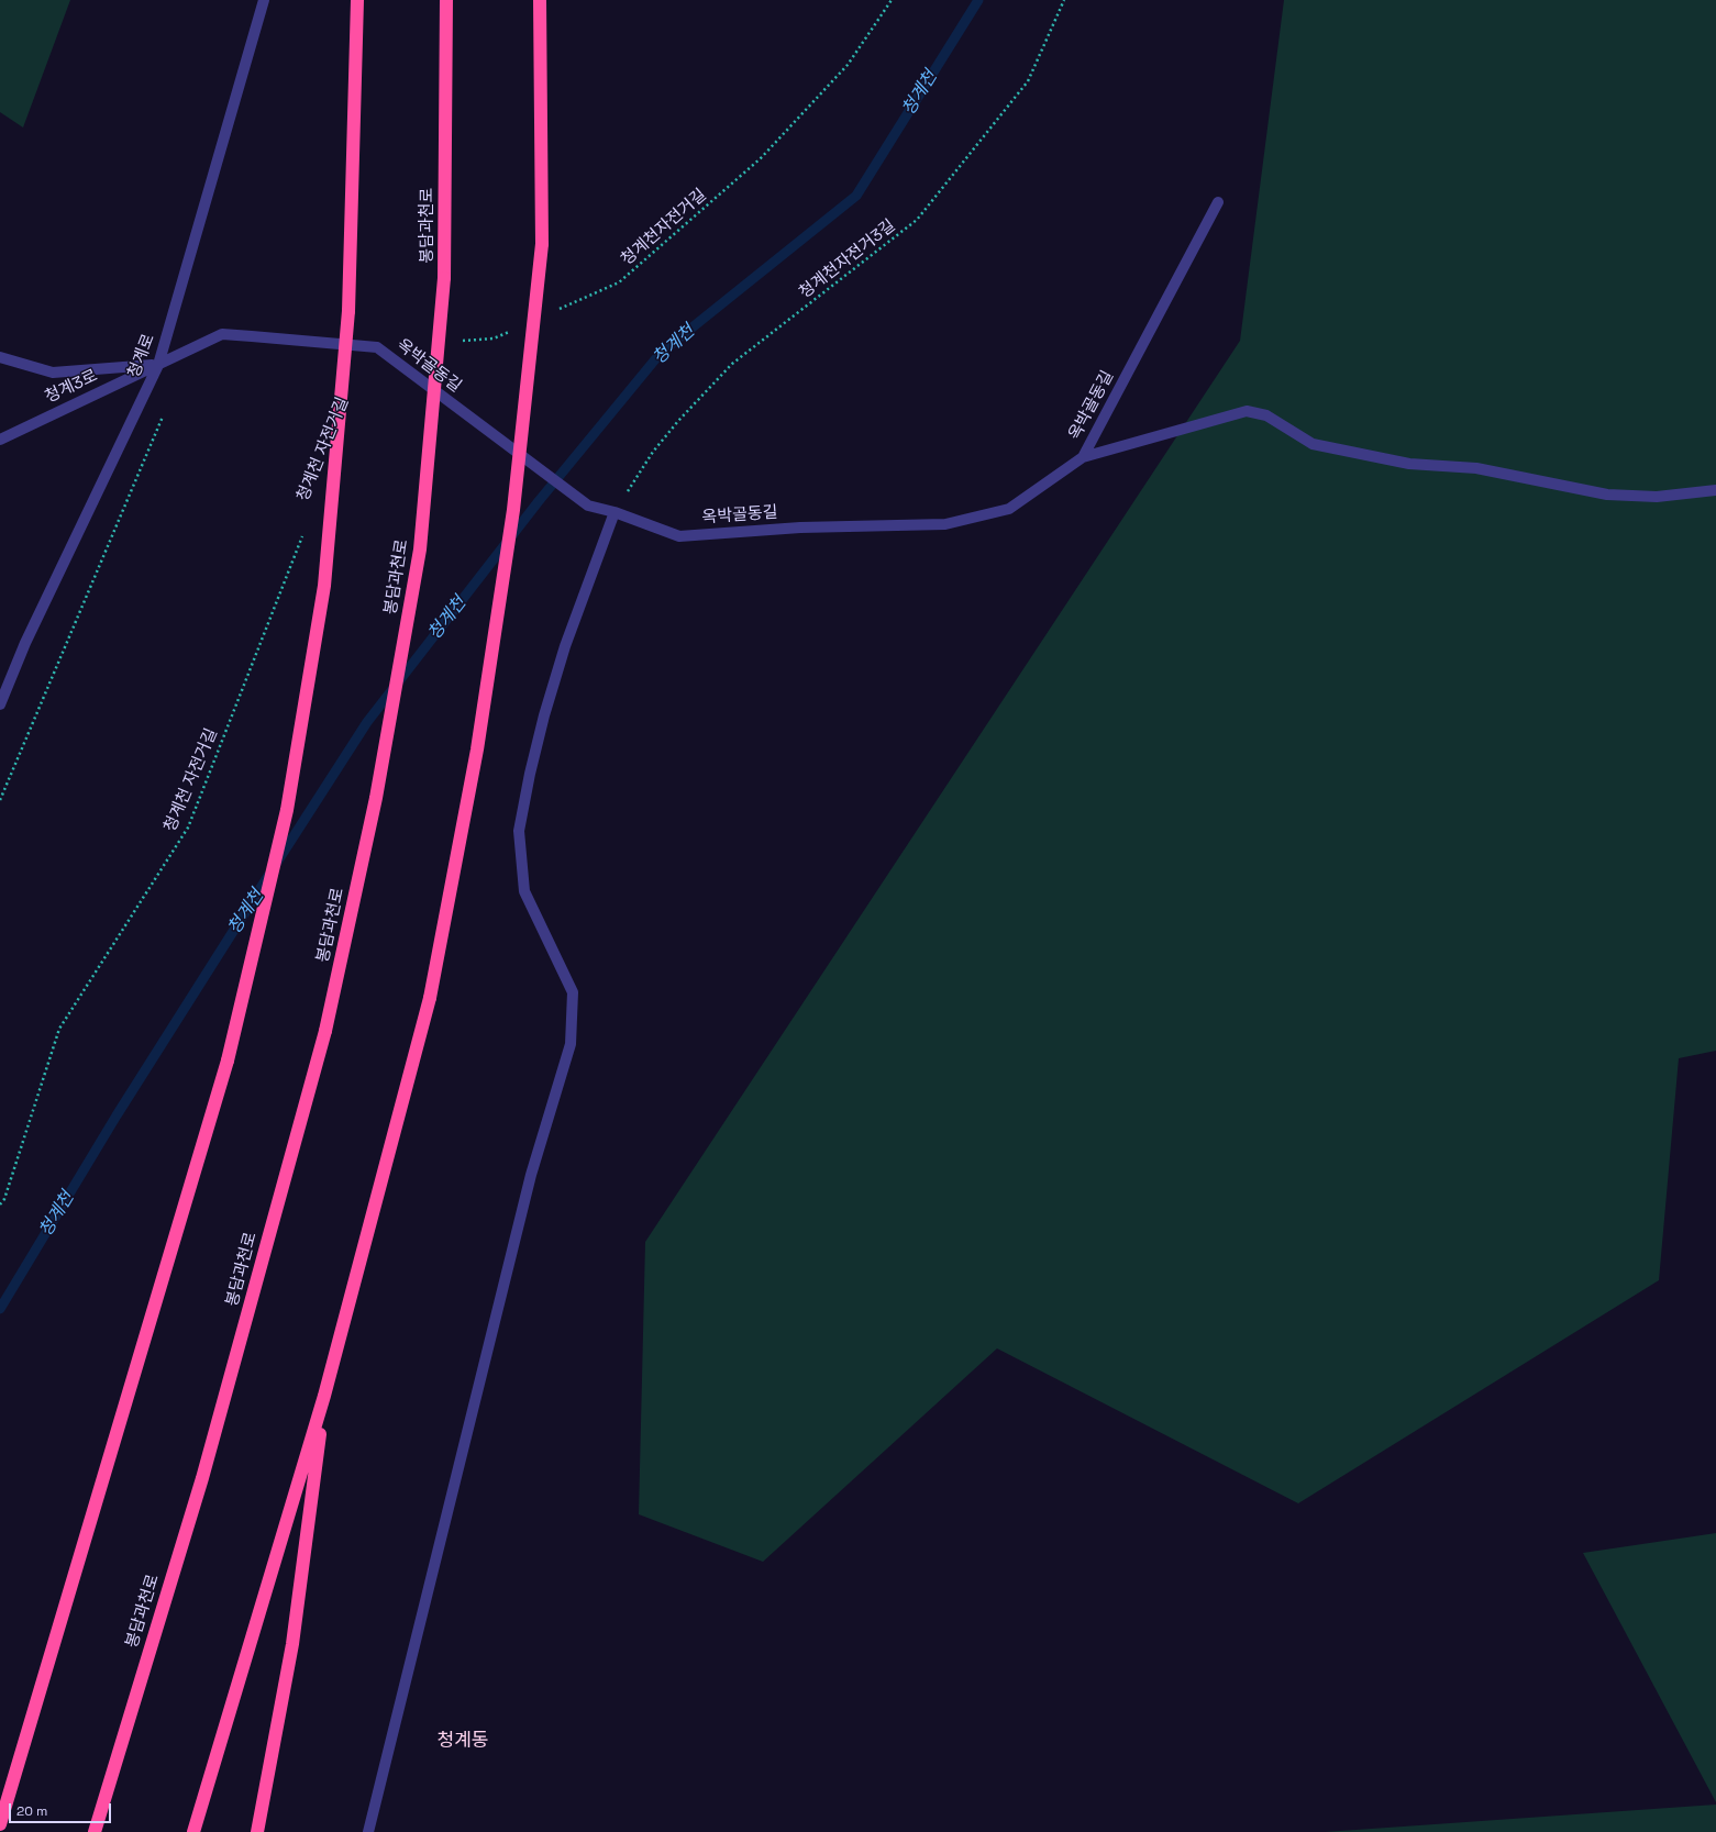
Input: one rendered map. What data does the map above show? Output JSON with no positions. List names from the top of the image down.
{
  "streets": {
    "highway": ["봉담과천로"],
    "street": ["청계로", "옥박골동길", "청계3로"],
    "path": ["청계천자전거길", "청계천자전거3길", "청계천 자전거길"]
  },
  "crossings": [
    ["청계천자전거3길", "옥박골동길"],
    ["청계로", "옥박골동길"],
    ["청계로", "청계3로"],
    ["옥박골동길", "청계3로"]
  ],
  "districts": ["청계동"],
  "water": ["청계천"],
  "scale_bar": "20 m"
}
